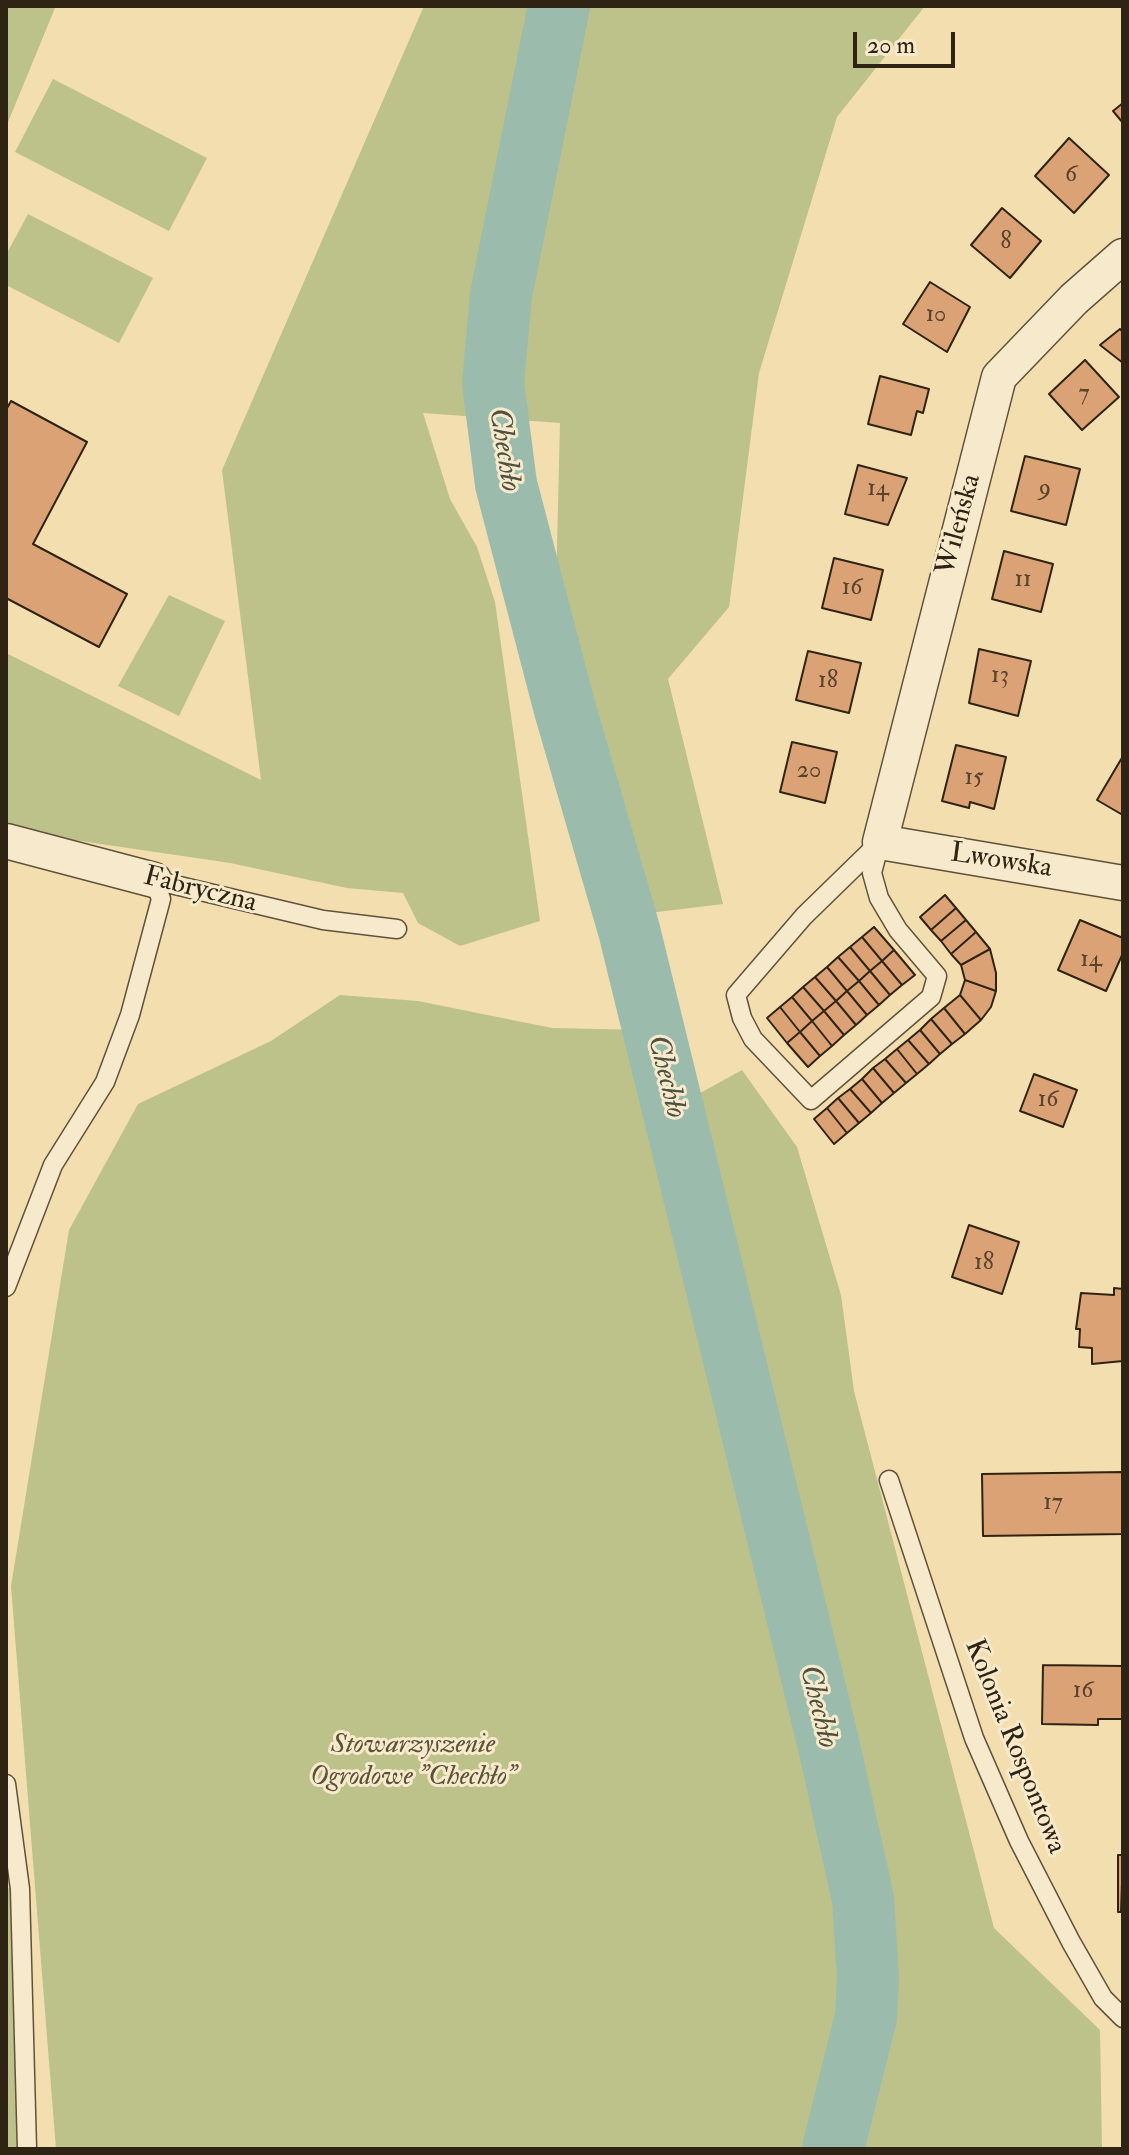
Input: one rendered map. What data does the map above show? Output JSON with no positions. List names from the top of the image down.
{
  "streets": {
    "street": ["Wileńska", "Lwowska", "Fabryczna"],
    "lane": ["Kolonia Rospontowa"]
  },
  "crossings": [
    ["Wileńska", "Lwowska"]
  ],
  "water": ["Chechło"],
  "parks": ["Stowarzyszenie Ogrodowe \"Chechło\""],
  "house_numbers": [
    "6",
    "8",
    "10",
    "7",
    "14",
    "9",
    "11",
    "16",
    "13",
    "18",
    "20",
    "15",
    "14",
    "16",
    "18",
    "17",
    "16"
  ],
  "scale_bar": "20 m"
}
